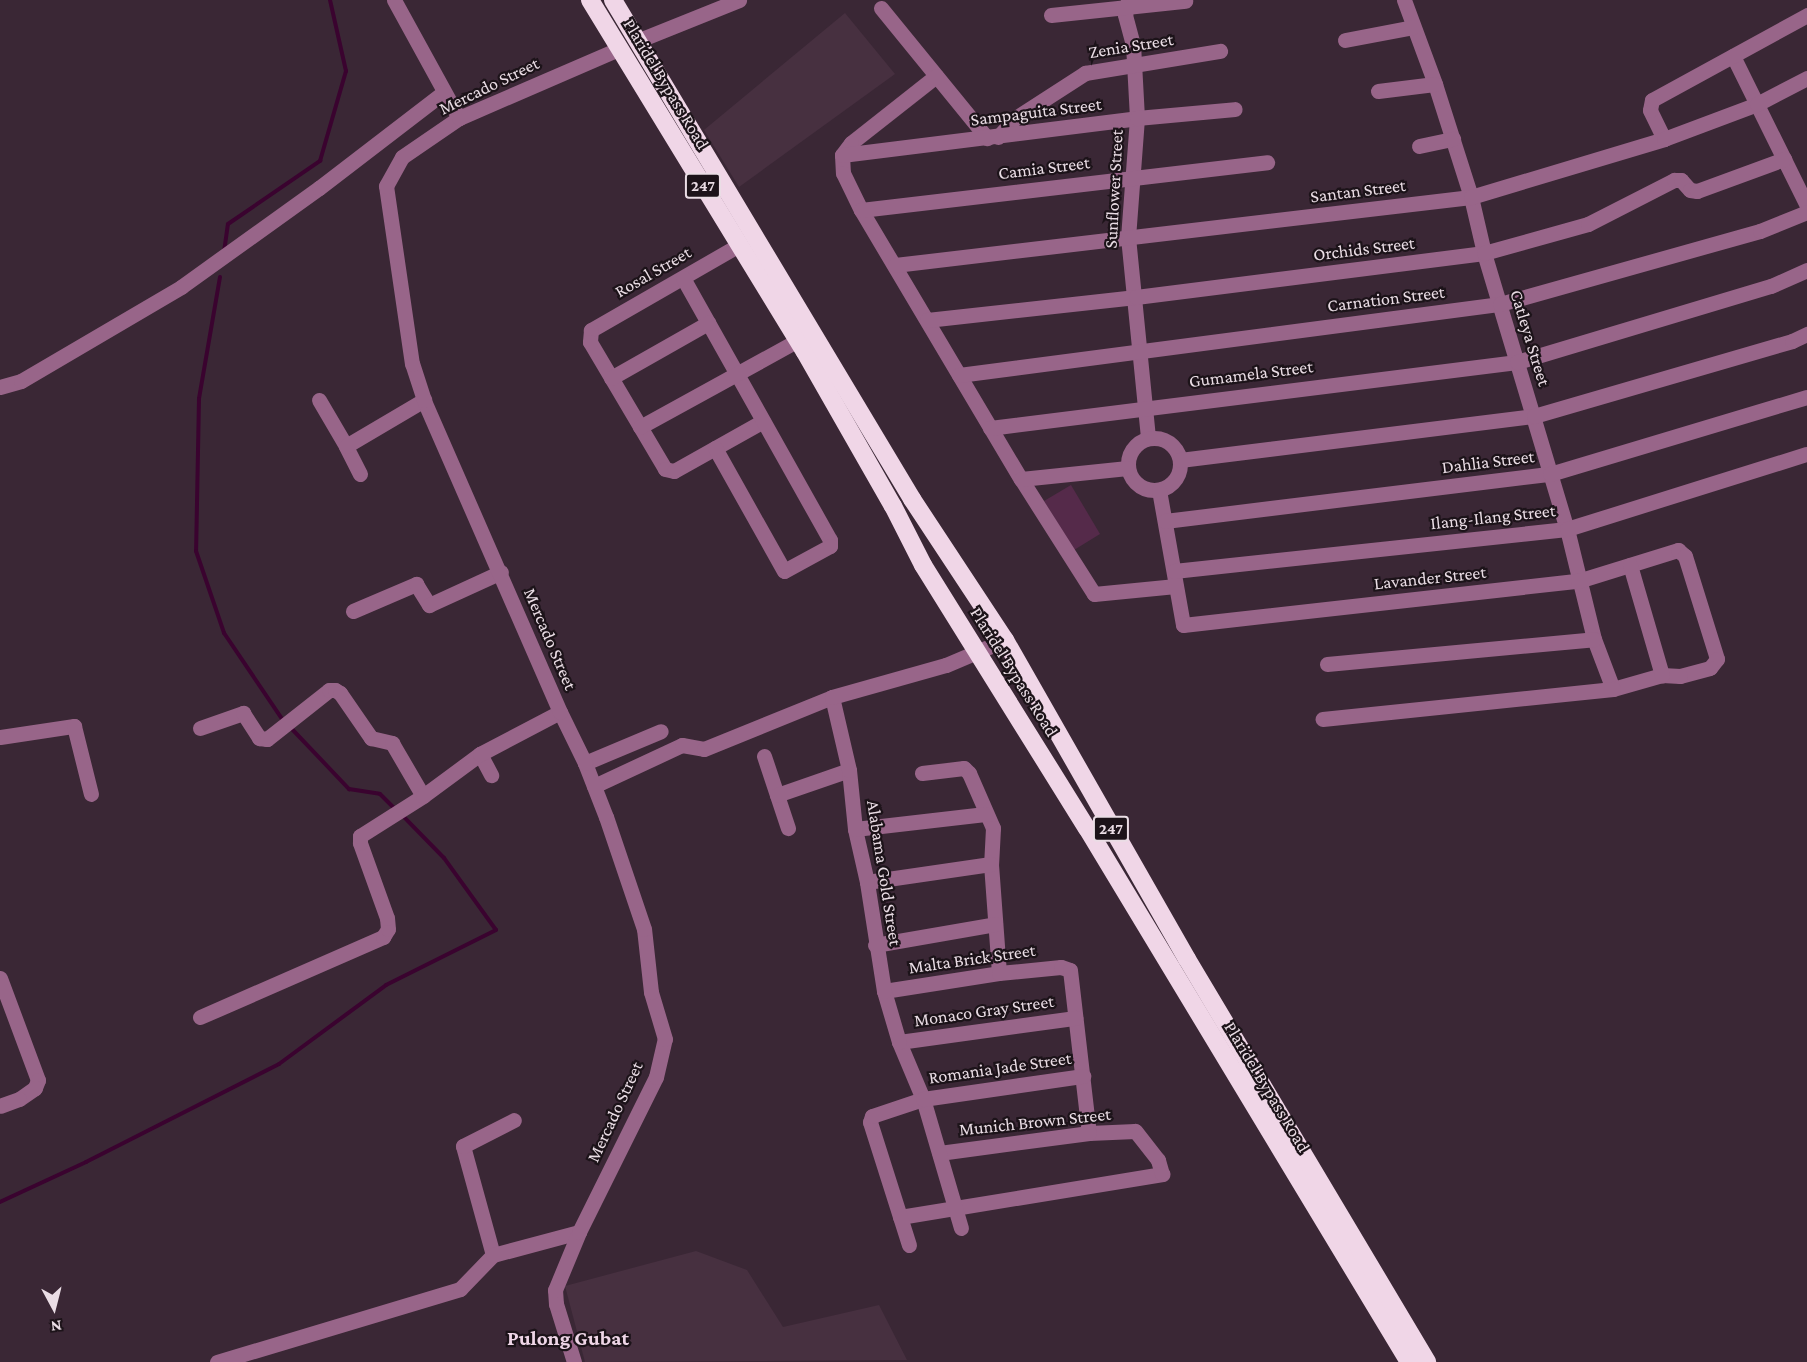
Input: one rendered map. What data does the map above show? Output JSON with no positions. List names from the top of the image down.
{
  "streets": {
    "highway": ["Plaridel Bypass Road", "247"],
    "street": [
      "Zenia Street",
      "Mercado Street",
      "Sampaguita Street",
      "Camia Street",
      "Sunflower Street",
      "Santan Street",
      "Orchids Street",
      "Rosal Street",
      "Carnation Street",
      "Catleya Street",
      "Gumamela Street",
      "Dahlia Street",
      "Ilang-Ilang Street",
      "Lavander Street",
      "Alabama Gold Street",
      "Malta Brick Street",
      "Monaco Gray Street",
      "Romania Jade Street",
      "Munich Brown Street"
    ]
  },
  "crossings": [
    ["Zenia Street", "Sampaguita Street"],
    ["Zenia Street", "Sunflower Street"],
    ["Plaridel Bypass Road", "Mercado Street"],
    ["Plaridel Bypass Road", "Rosal Street"],
    ["Sampaguita Street", "Sunflower Street"],
    ["Camia Street", "Sunflower Street"],
    ["Sunflower Street", "Santan Street"],
    ["Sunflower Street", "Orchids Street"],
    ["Sunflower Street", "Carnation Street"],
    ["Sunflower Street", "Gumamela Street"],
    ["Santan Street", "Catleya Street"],
    ["Orchids Street", "Catleya Street"],
    ["Carnation Street", "Catleya Street"],
    ["Catleya Street", "Gumamela Street"],
    ["Catleya Street", "Dahlia Street"],
    ["Catleya Street", "Ilang-Ilang Street"],
    ["Catleya Street", "Lavander Street"],
    ["Ilang-Ilang Street", "Lavander Street"],
    ["Alabama Gold Street", "Malta Brick Street"],
    ["Alabama Gold Street", "Monaco Gray Street"],
    ["Alabama Gold Street", "Romania Jade Street"],
    ["Alabama Gold Street", "Munich Brown Street"],
    ["Malta Brick Street", "Monaco Gray Street"]
  ],
  "districts": ["Pulong Gubat"],
  "north": "bottom"
}
